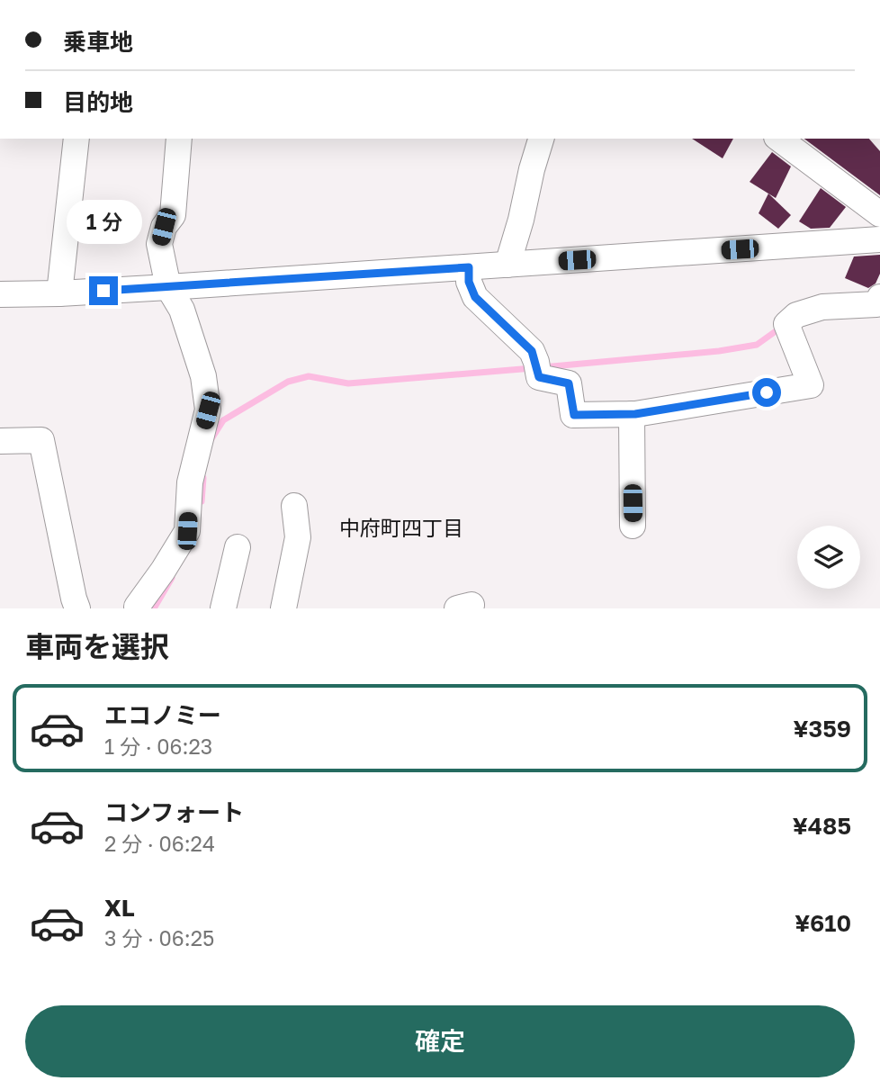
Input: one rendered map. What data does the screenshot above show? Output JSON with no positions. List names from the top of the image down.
{
  "districts": ["中府町四丁目"],
  "page": {
    "banner": ["乗車地", "目的地"],
    "bubble": "1 分",
    "heading": "車両を選択",
    "list": [
      {
        "name": "エコノミー",
        "note": "1 分 · 06:23",
        "value": "¥359"
      },
      {
        "name": "コンフォート",
        "note": "2 分 · 06:24",
        "value": "¥485"
      },
      {
        "name": "XL",
        "note": "3 分 · 06:25",
        "value": "¥610"
      }
    ],
    "buttons": "確定"
  }
}
